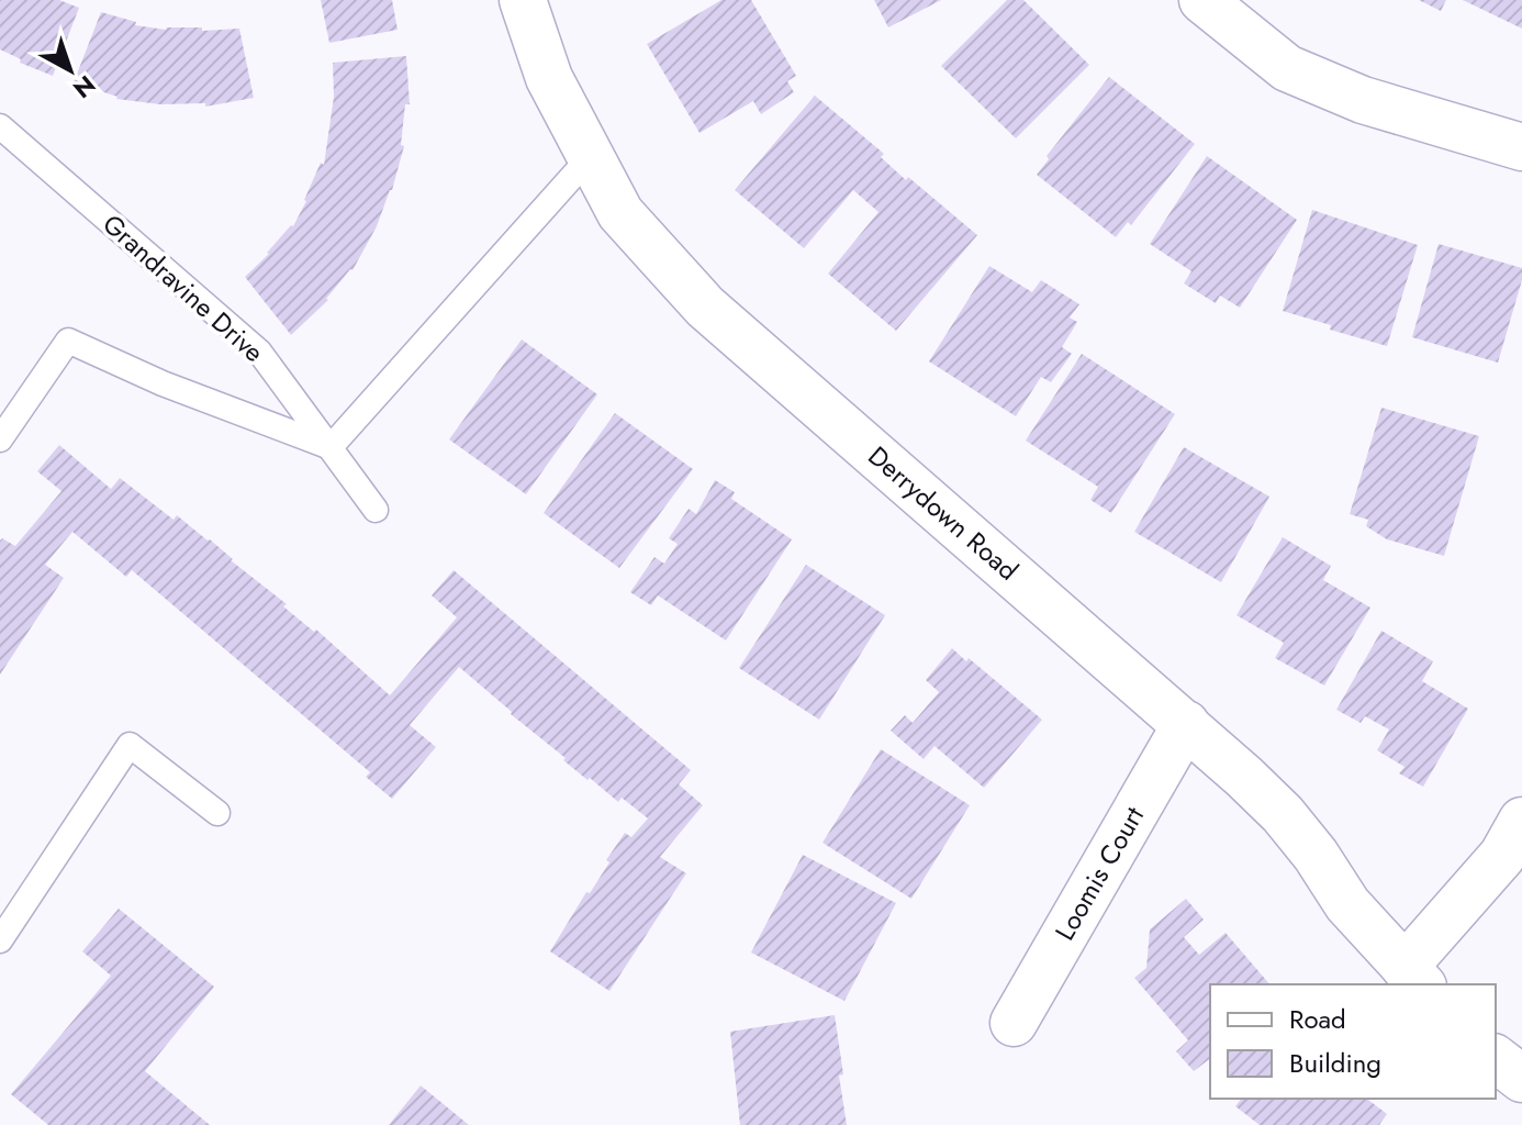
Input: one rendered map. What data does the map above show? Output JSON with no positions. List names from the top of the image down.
{
  "streets": {
    "street": ["Derrydown Road", "Loomis Court"],
    "lane": ["Grandravine Drive"]
  },
  "crossings": [
    ["Derrydown Road", "Loomis Court"]
  ],
  "legend": ["Road", "Building"],
  "north": "bottom right"
}
